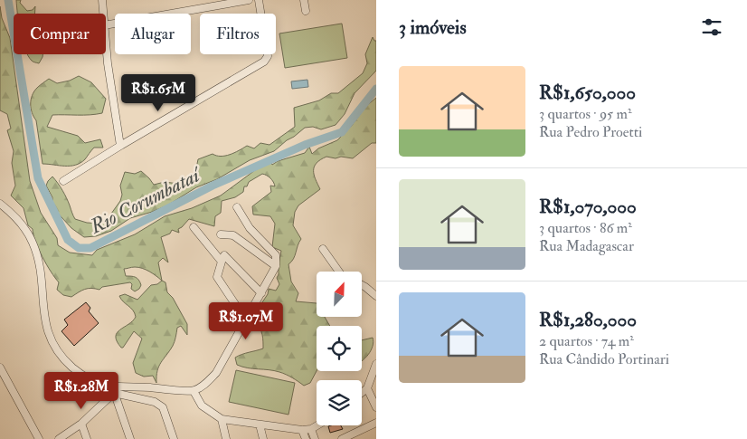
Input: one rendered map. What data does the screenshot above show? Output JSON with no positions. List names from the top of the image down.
{
  "water": ["Rio Corumbataí"],
  "north": "top right",
  "page": {
    "heading": "3 imóveis",
    "chip": ["Comprar", "Alugar", "Filtros"],
    "list": [
      {
        "name": "R$1,650,000",
        "note": "3 quartos · 95 m² · Rua Pedro Proetti"
      },
      {
        "name": "R$1,070,000",
        "note": "3 quartos · 86 m² · Rua Madagascar"
      },
      {
        "name": "R$1,280,000",
        "note": "2 quartos · 74 m² · Rua Cândido Portinari"
      }
    ],
    "price": ["R$1.65M", "R$1.07M", "R$1.28M"]
  }
}
